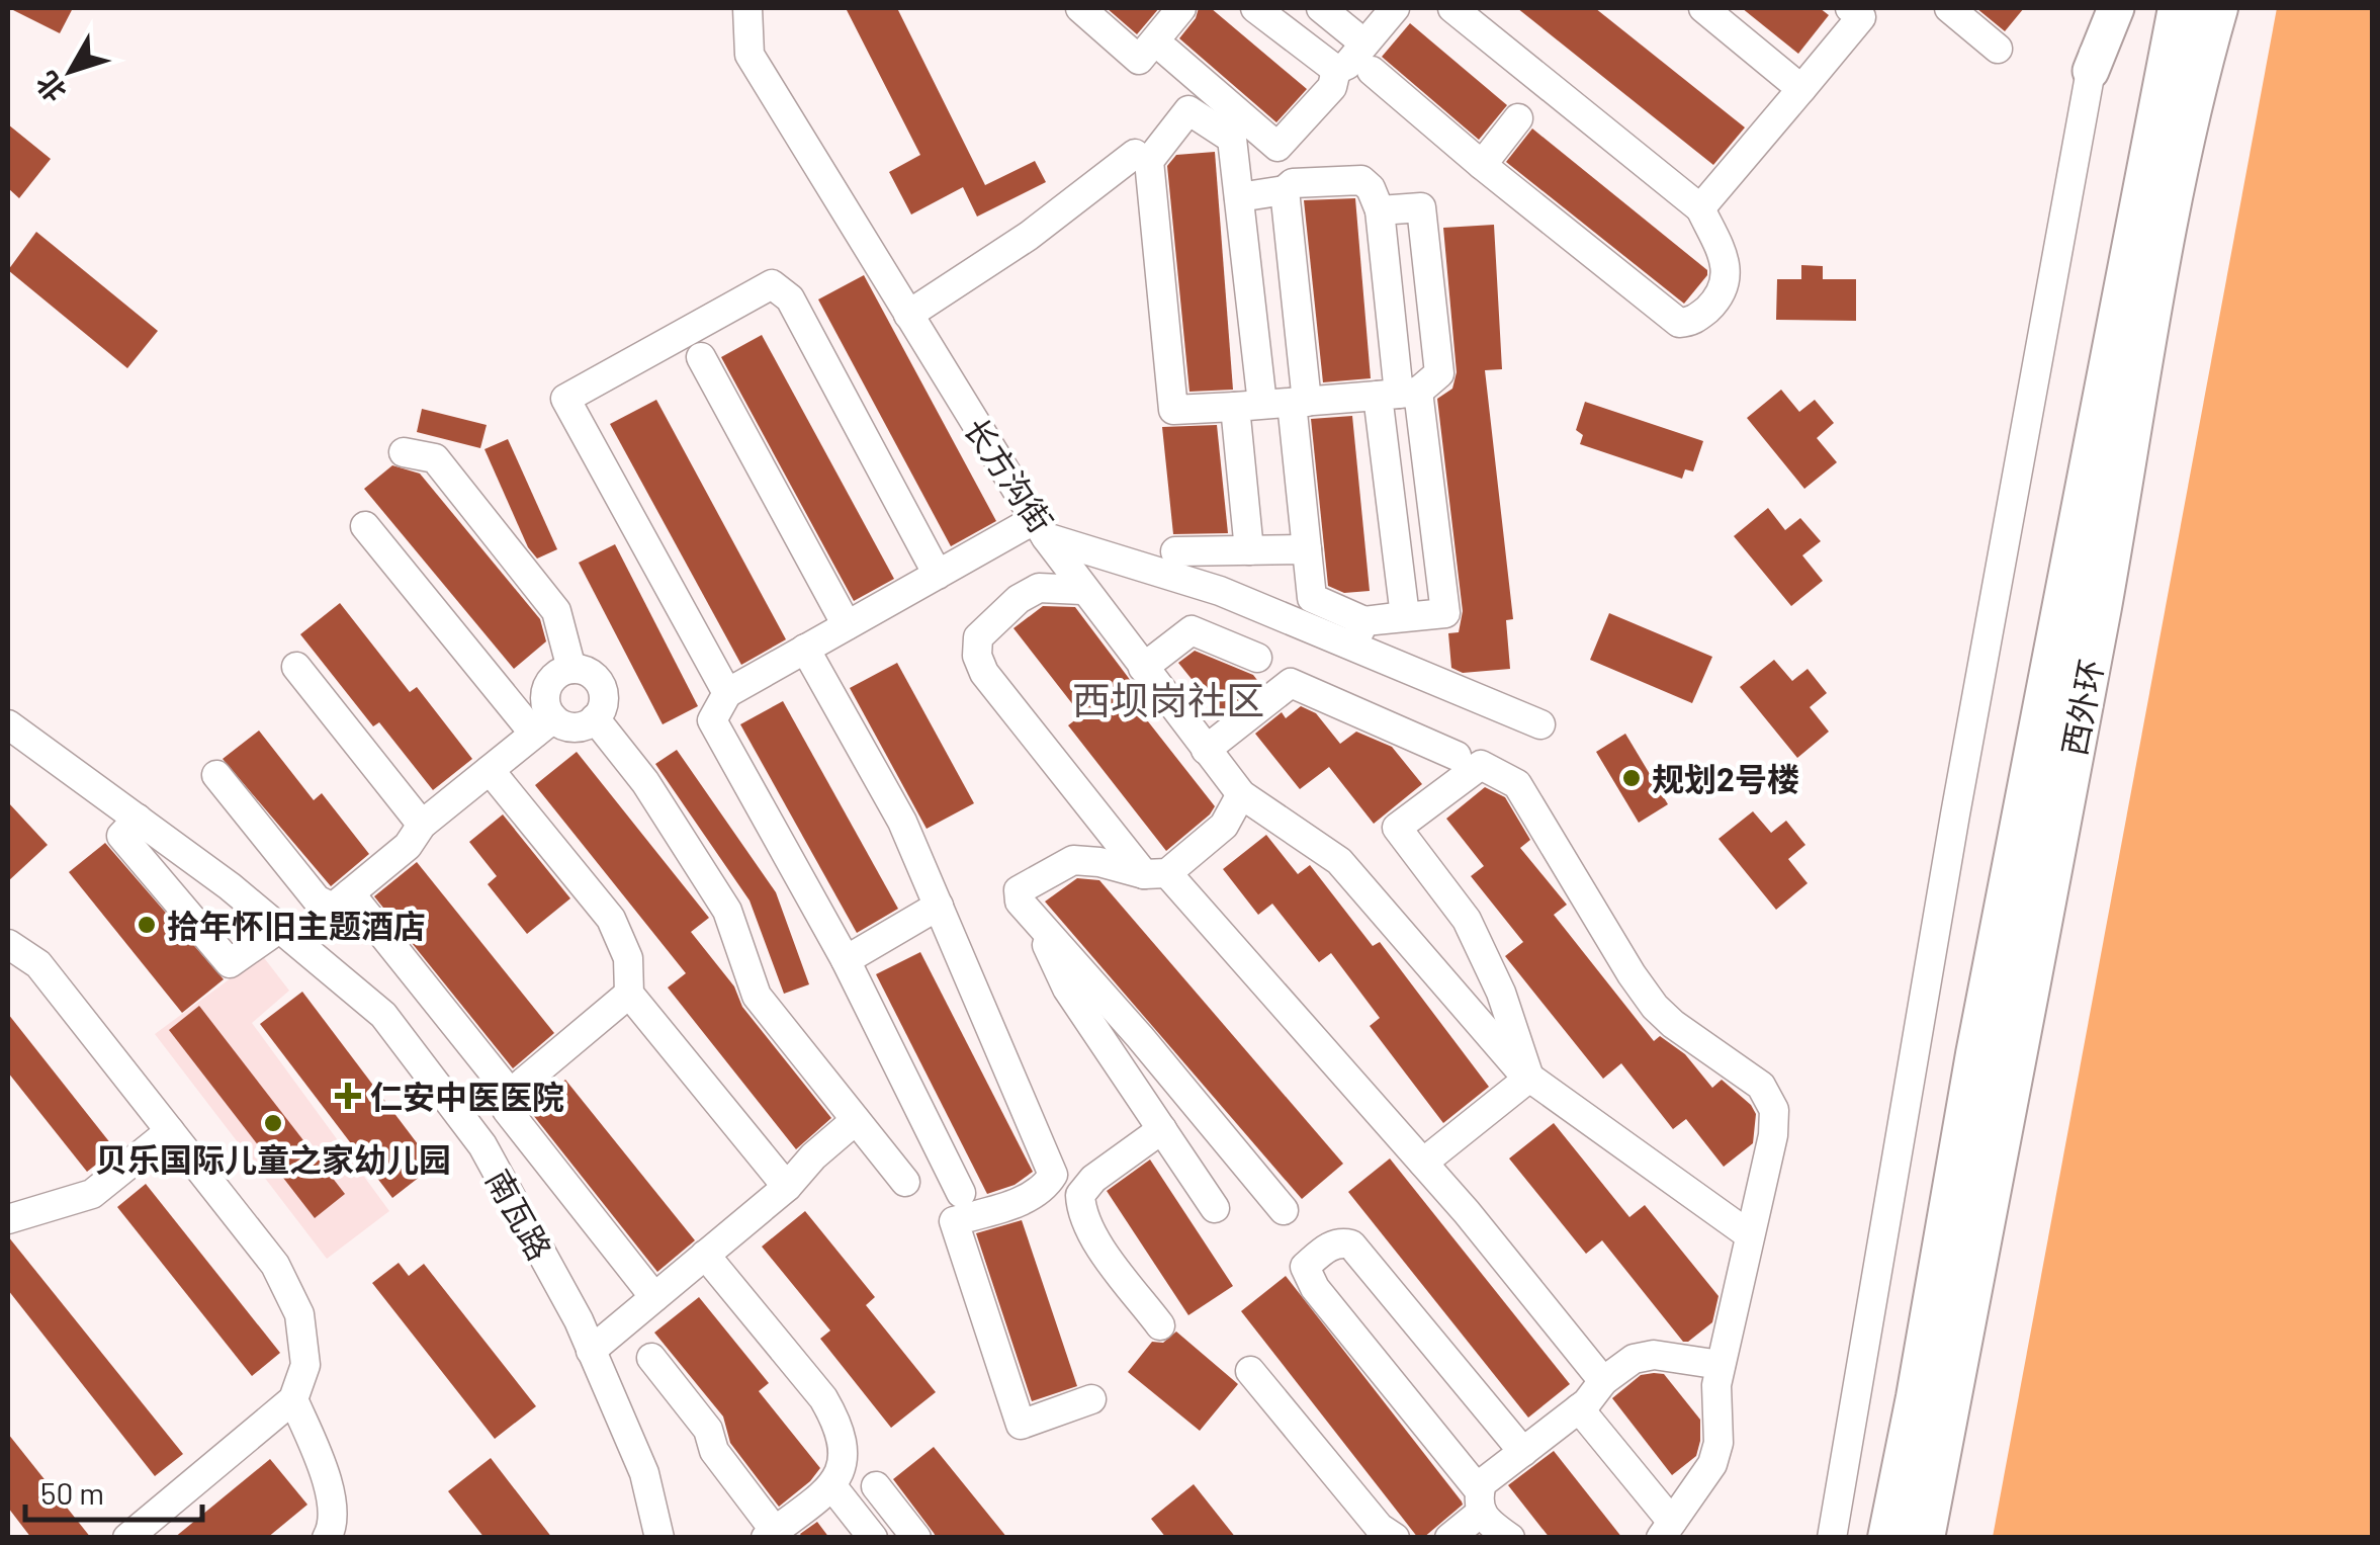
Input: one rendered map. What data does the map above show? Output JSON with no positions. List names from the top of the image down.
{
  "streets": {
    "highway": ["西外环"],
    "street": ["长方沟街", "南瓦路"]
  },
  "districts": ["西坝岗社区"],
  "places": {
    "other": ["规划2号楼", "拾年怀旧主题酒店", "贝乐国际儿童之家幼儿园"],
    "health": ["仁安中医医院"]
  },
  "scale_bar": "50 m",
  "north": "bottom left"
}
